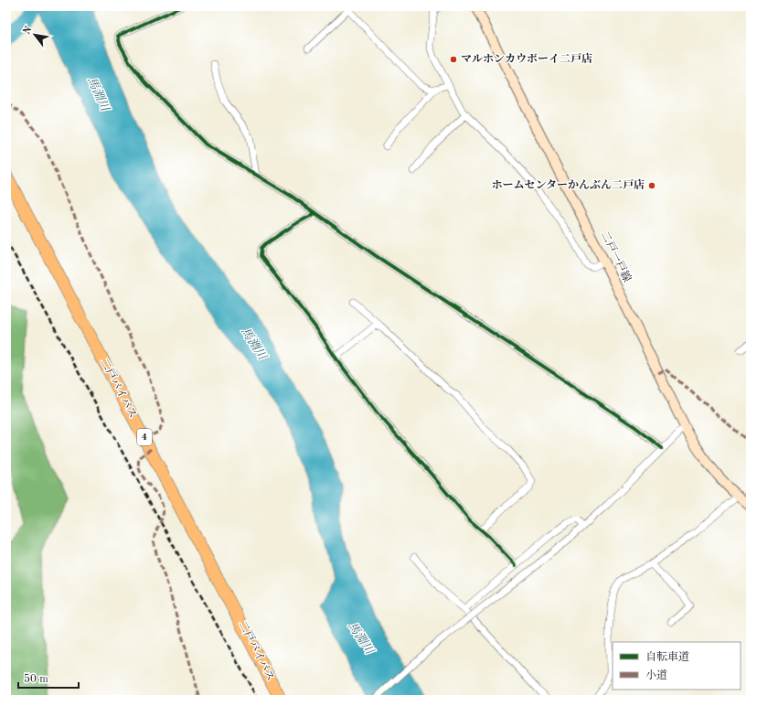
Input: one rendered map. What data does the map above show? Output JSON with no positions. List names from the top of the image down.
{
  "streets": {
    "highway": ["二戸バイパス", "4"],
    "main road": ["二戸一戸線"]
  },
  "water": ["馬淵川"],
  "places": ["マルホンカウボーイ二戸店", "ホームセンターかんぶん二戸店"],
  "legend": ["自転車道", "小道"],
  "scale_bar": "50 m",
  "north": "top left"
}
